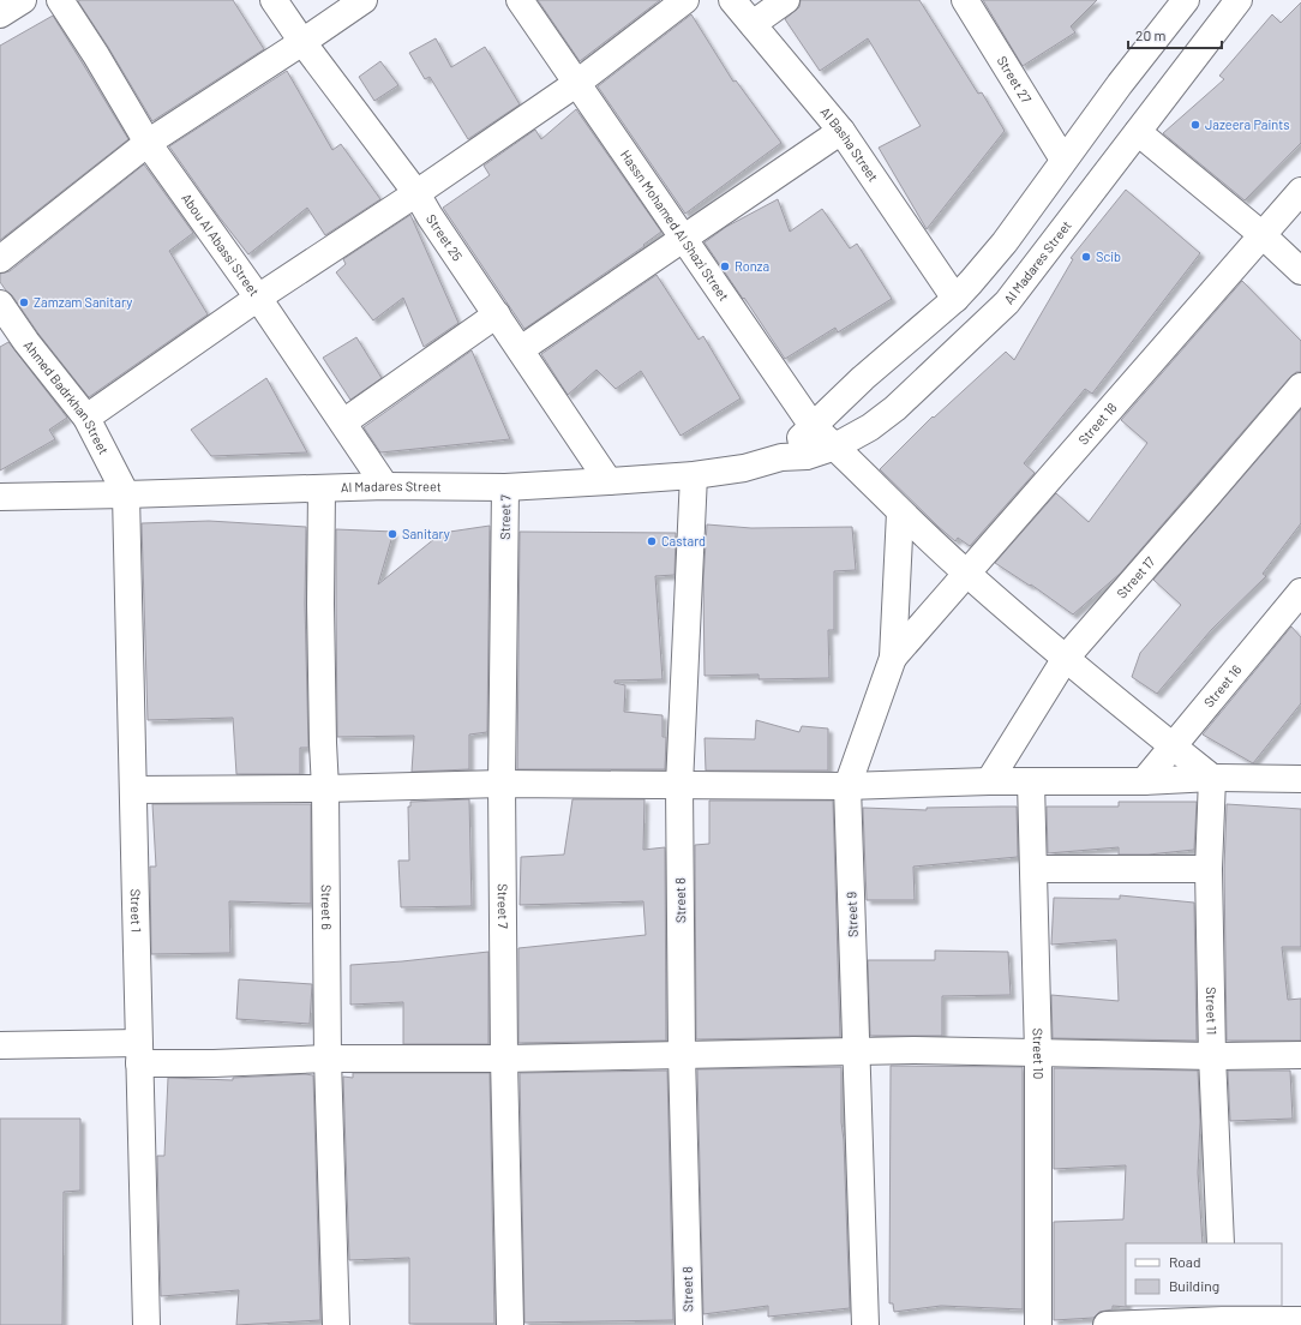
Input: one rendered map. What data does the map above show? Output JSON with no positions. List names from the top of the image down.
{
  "streets": {
    "street": [
      "Street 27",
      "Al Basha Street",
      "Hassn Mohamed Al Shazi Street",
      "Street 25",
      "Abou Al Abassi Street",
      "Al Madares Street",
      "Ahmed Badrkhan Street",
      "Street 18",
      "Street 7",
      "Street 17",
      "Street 16",
      "Street 8",
      "Street 6",
      "Street 1",
      "Street 9",
      "Street 11",
      "Street 10"
    ]
  },
  "crossings": [
    ["Street 27", "Al Madares Street"],
    ["Al Basha Street", "Al Madares Street"],
    ["Hassn Mohamed Al Shazi Street", "Al Madares Street"],
    ["Hassn Mohamed Al Shazi Street", "Street 18"],
    ["Hassn Mohamed Al Shazi Street", "Street 17"],
    ["Hassn Mohamed Al Shazi Street", "Street 16"],
    ["Hassn Mohamed Al Shazi Street", "Street 9"],
    ["Hassn Mohamed Al Shazi Street", "Street 11"],
    ["Street 25", "Al Madares Street"],
    ["Abou Al Abassi Street", "Al Madares Street"],
    ["Al Madares Street", "Ahmed Badrkhan Street"],
    ["Al Madares Street", "Street 7"],
    ["Al Madares Street", "Street 8"],
    ["Al Madares Street", "Street 6"],
    ["Al Madares Street", "Street 1"],
    ["Ahmed Badrkhan Street", "Street 1"],
    ["Street 18", "Street 9"]
  ],
  "places": [
    "Jazeera Paints",
    "Scib",
    "Ronza",
    "Zamzam Sanitary",
    "Sanitary",
    "Castard"
  ],
  "legend": ["Road", "Building"],
  "scale_bar": "20 m"
}
